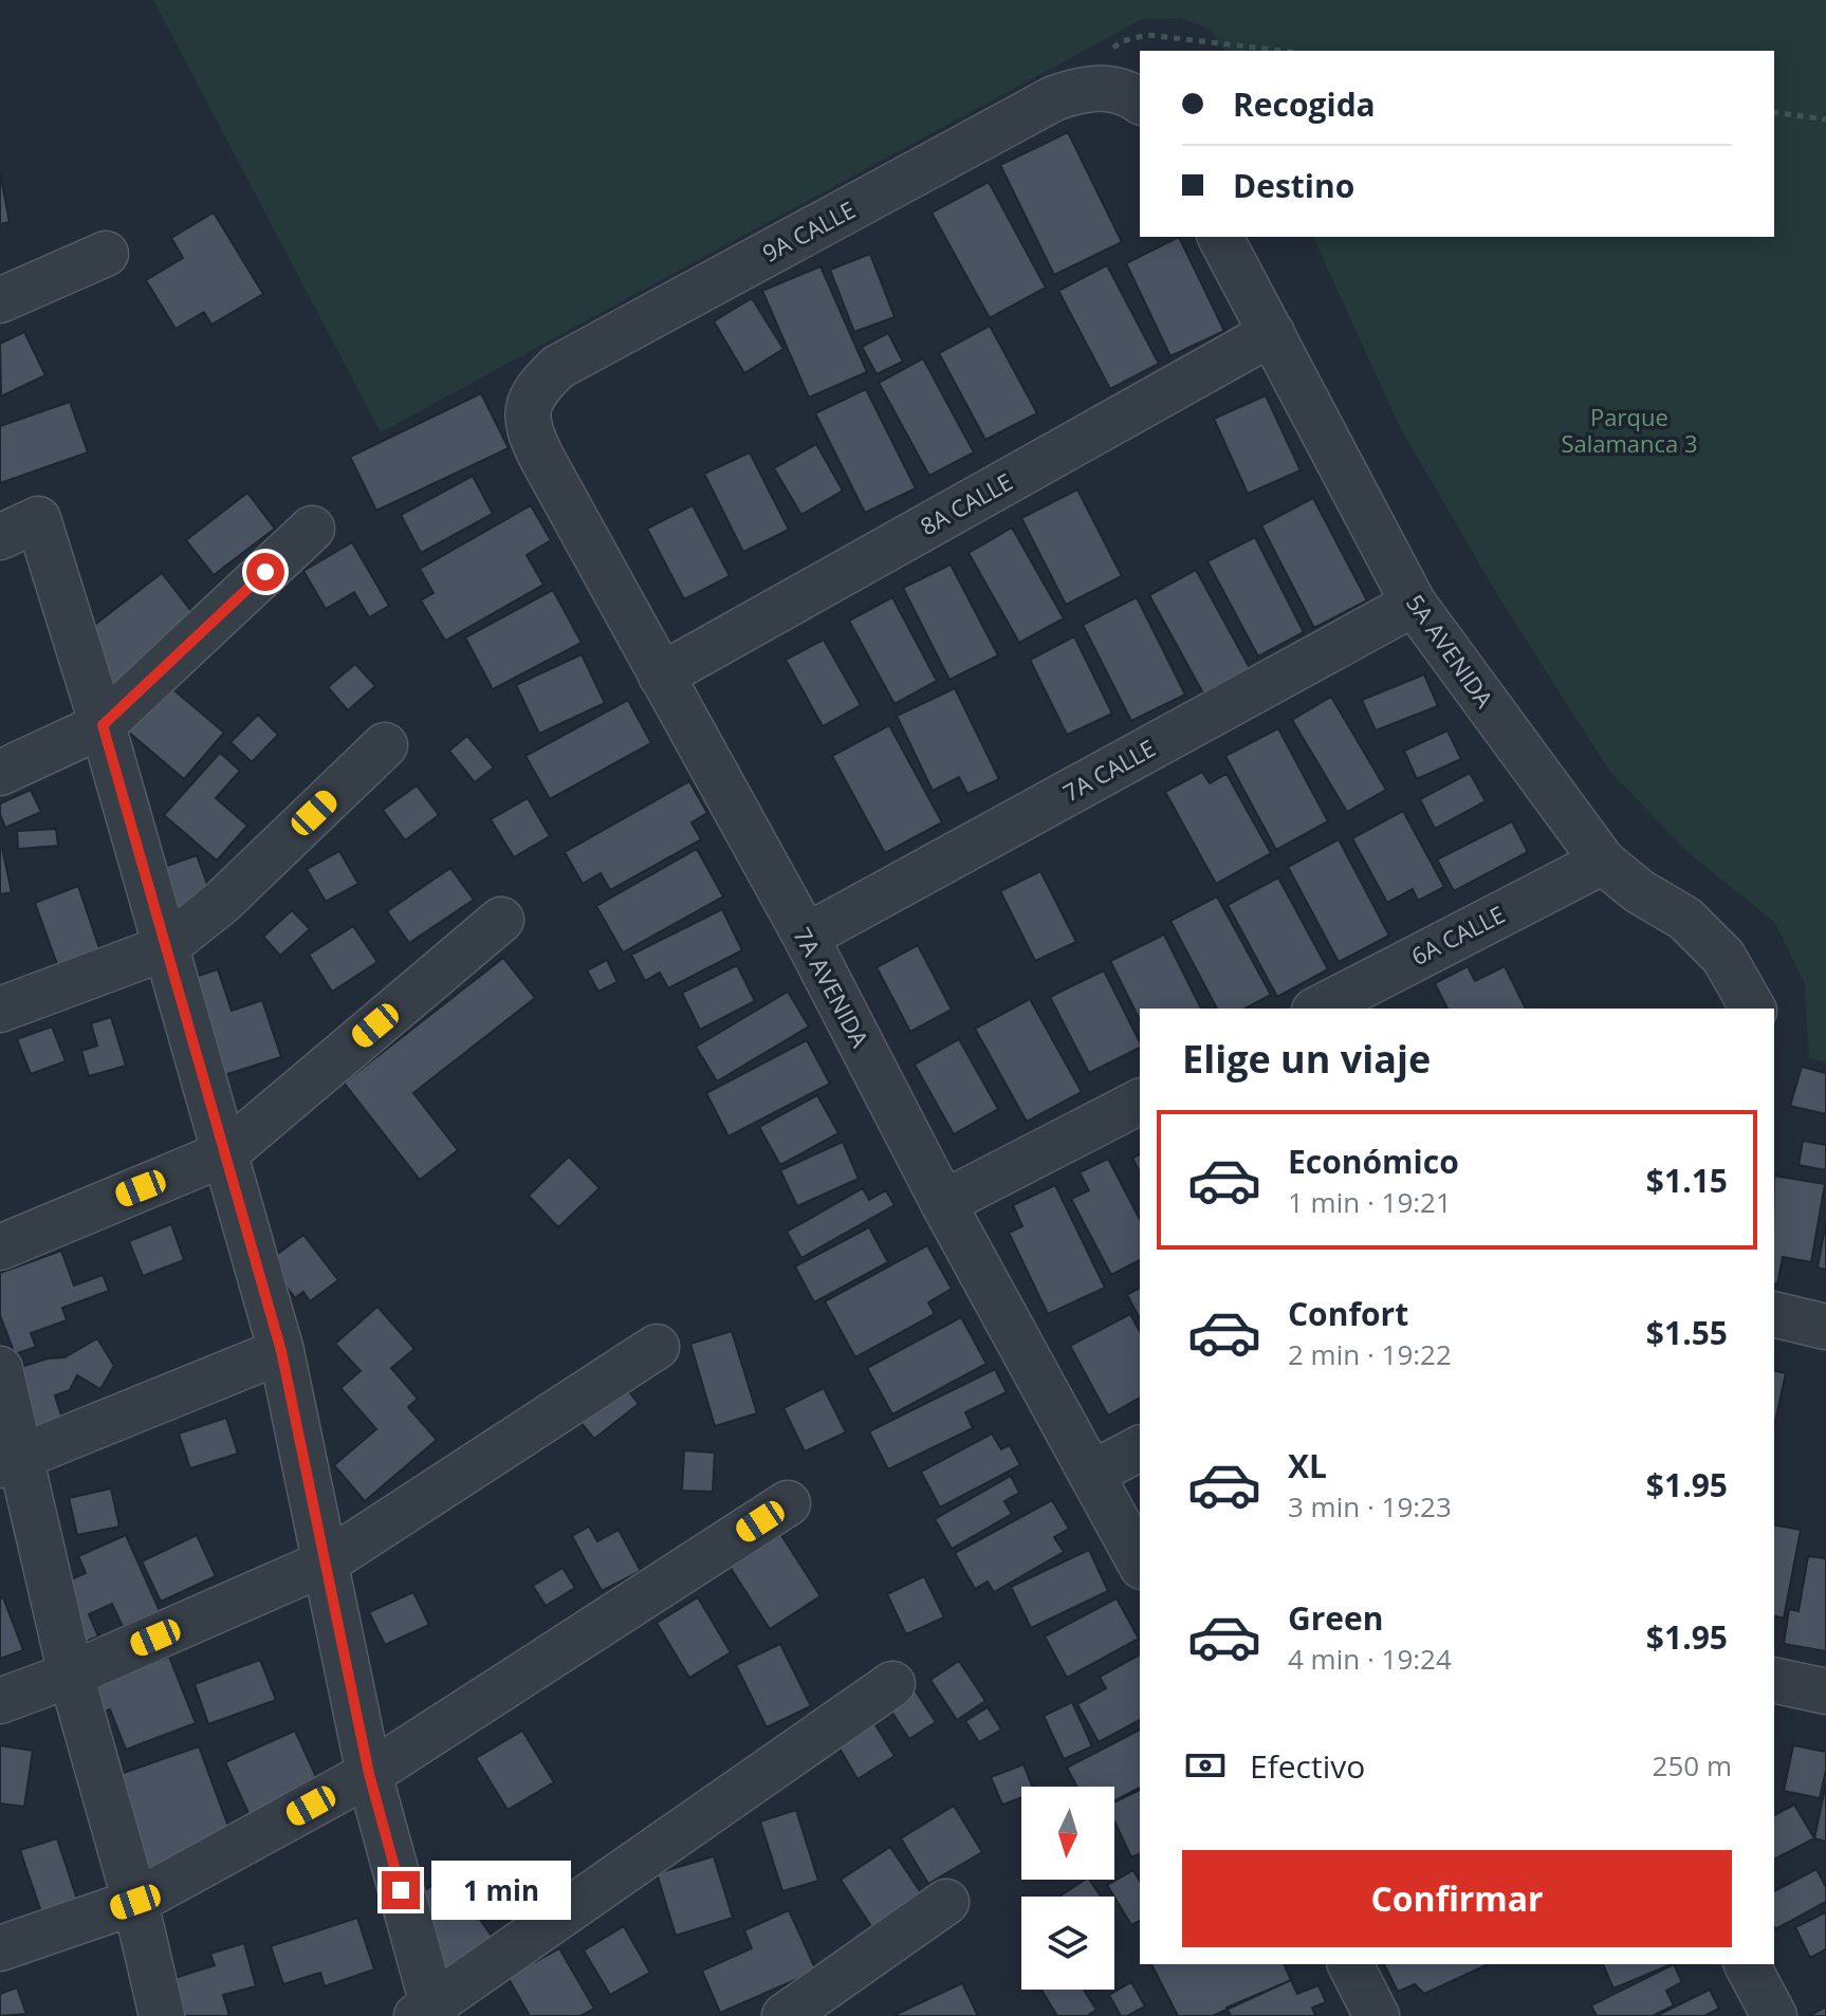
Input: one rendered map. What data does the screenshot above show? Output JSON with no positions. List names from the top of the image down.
{
  "streets": {
    "street": [
      "9A CALLE",
      "8A CALLE",
      "5A AVENIDA",
      "7A CALLE",
      "6A CALLE",
      "7A AVENIDA"
    ]
  },
  "crossings": [
    ["9A CALLE", "7A AVENIDA"],
    ["8A CALLE", "5A AVENIDA"],
    ["8A CALLE", "7A AVENIDA"],
    ["5A AVENIDA", "7A CALLE"],
    ["5A AVENIDA", "6A CALLE"],
    ["7A CALLE", "7A AVENIDA"]
  ],
  "parks": ["Parque Salamanca 3"],
  "north": "bottom",
  "page": {
    "banner": ["Recogida", "Destino"],
    "heading": "Elige un viaje",
    "list": [
      {
        "name": "Económico",
        "note": "1 min · 19:21",
        "value": "$1.15"
      },
      {
        "name": "Confort",
        "note": "2 min · 19:22",
        "value": "$1.55"
      },
      {
        "name": "XL",
        "note": "3 min · 19:23",
        "value": "$1.95"
      },
      {
        "name": "Green",
        "note": "4 min · 19:24",
        "value": "$1.95"
      }
    ],
    "pay": ["Efectivo", "250 m"],
    "buttons": "Confirmar",
    "bubble": "1 min"
  }
}
